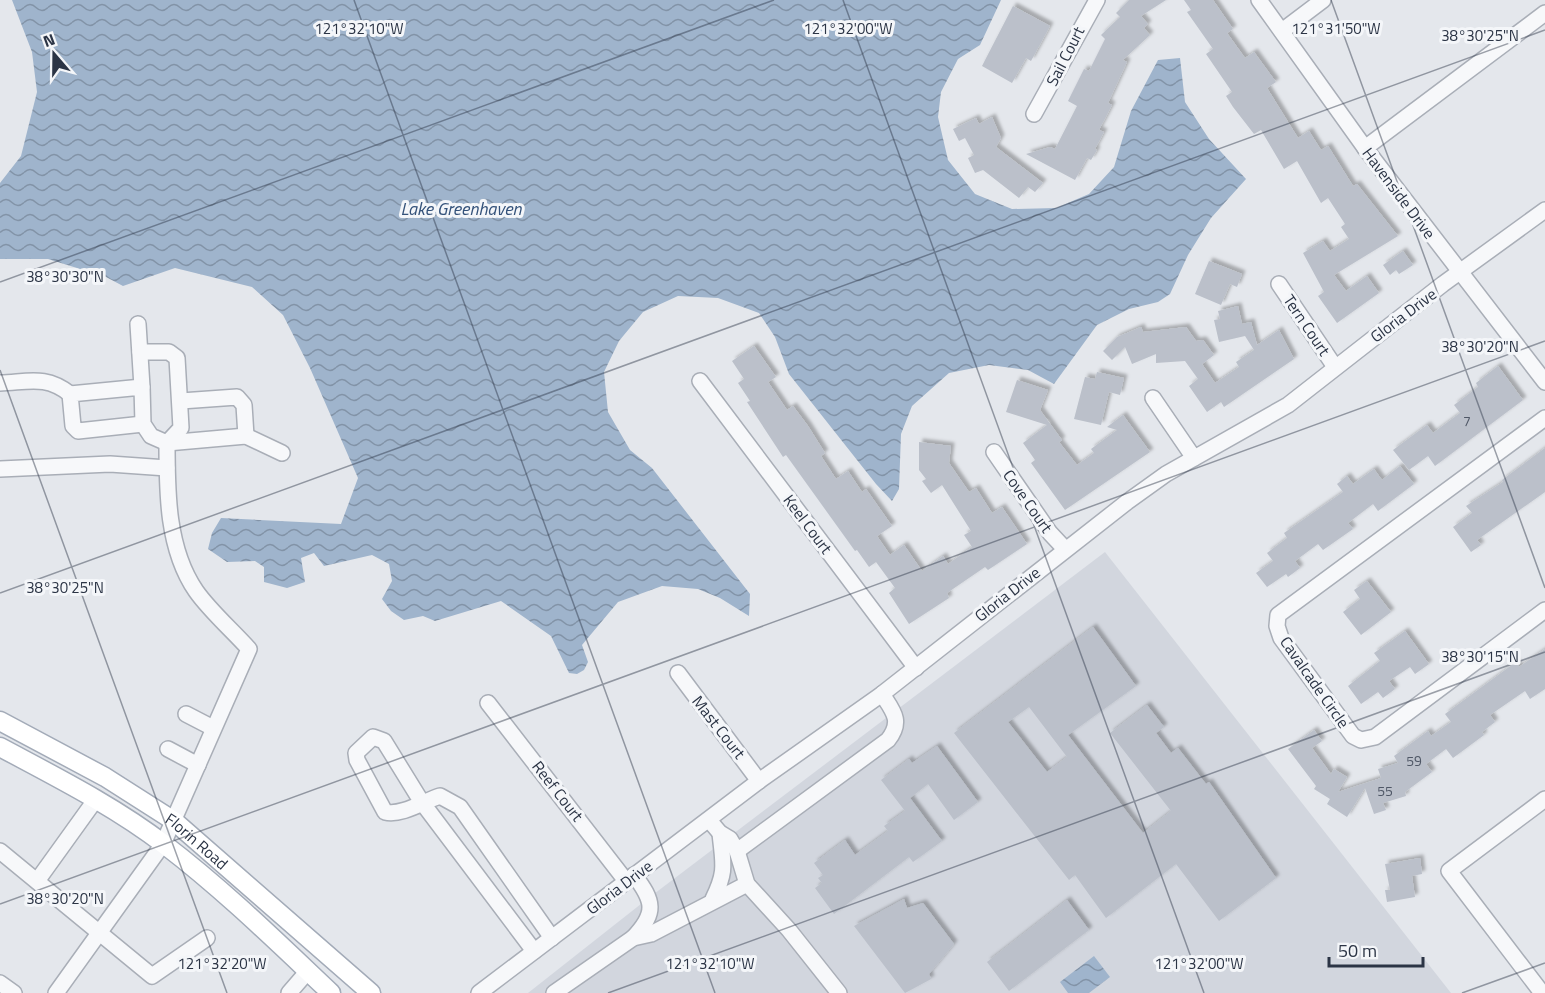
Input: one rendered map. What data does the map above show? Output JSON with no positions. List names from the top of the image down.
{
  "streets": {
    "main road": ["Florin Road"],
    "street": [
      "Sail Court",
      "Havenside Drive",
      "Gloria Drive",
      "Tern Court",
      "Cove Court",
      "Keel Court",
      "Cavalcade Circle",
      "Mast Court",
      "Reef Court"
    ]
  },
  "crossings": [
    ["Havenside Drive", "Gloria Drive"],
    ["Gloria Drive", "Tern Court"],
    ["Gloria Drive", "Cove Court"],
    ["Gloria Drive", "Keel Court"],
    ["Gloria Drive", "Mast Court"],
    ["Gloria Drive", "Reef Court"]
  ],
  "water": ["Lake Greenhaven"],
  "house_numbers": ["7", "59", "55"],
  "scale_bar": "50 m",
  "north": "top",
  "coordinates": [
    "121°32'10\"W",
    "121°32'00\"W",
    "121°31'50\"W",
    "38°30'25\"N",
    "38°30'30\"N",
    "38°30'20\"N",
    "38°30'15\"N",
    "121°32'20\"W"
  ]
}
